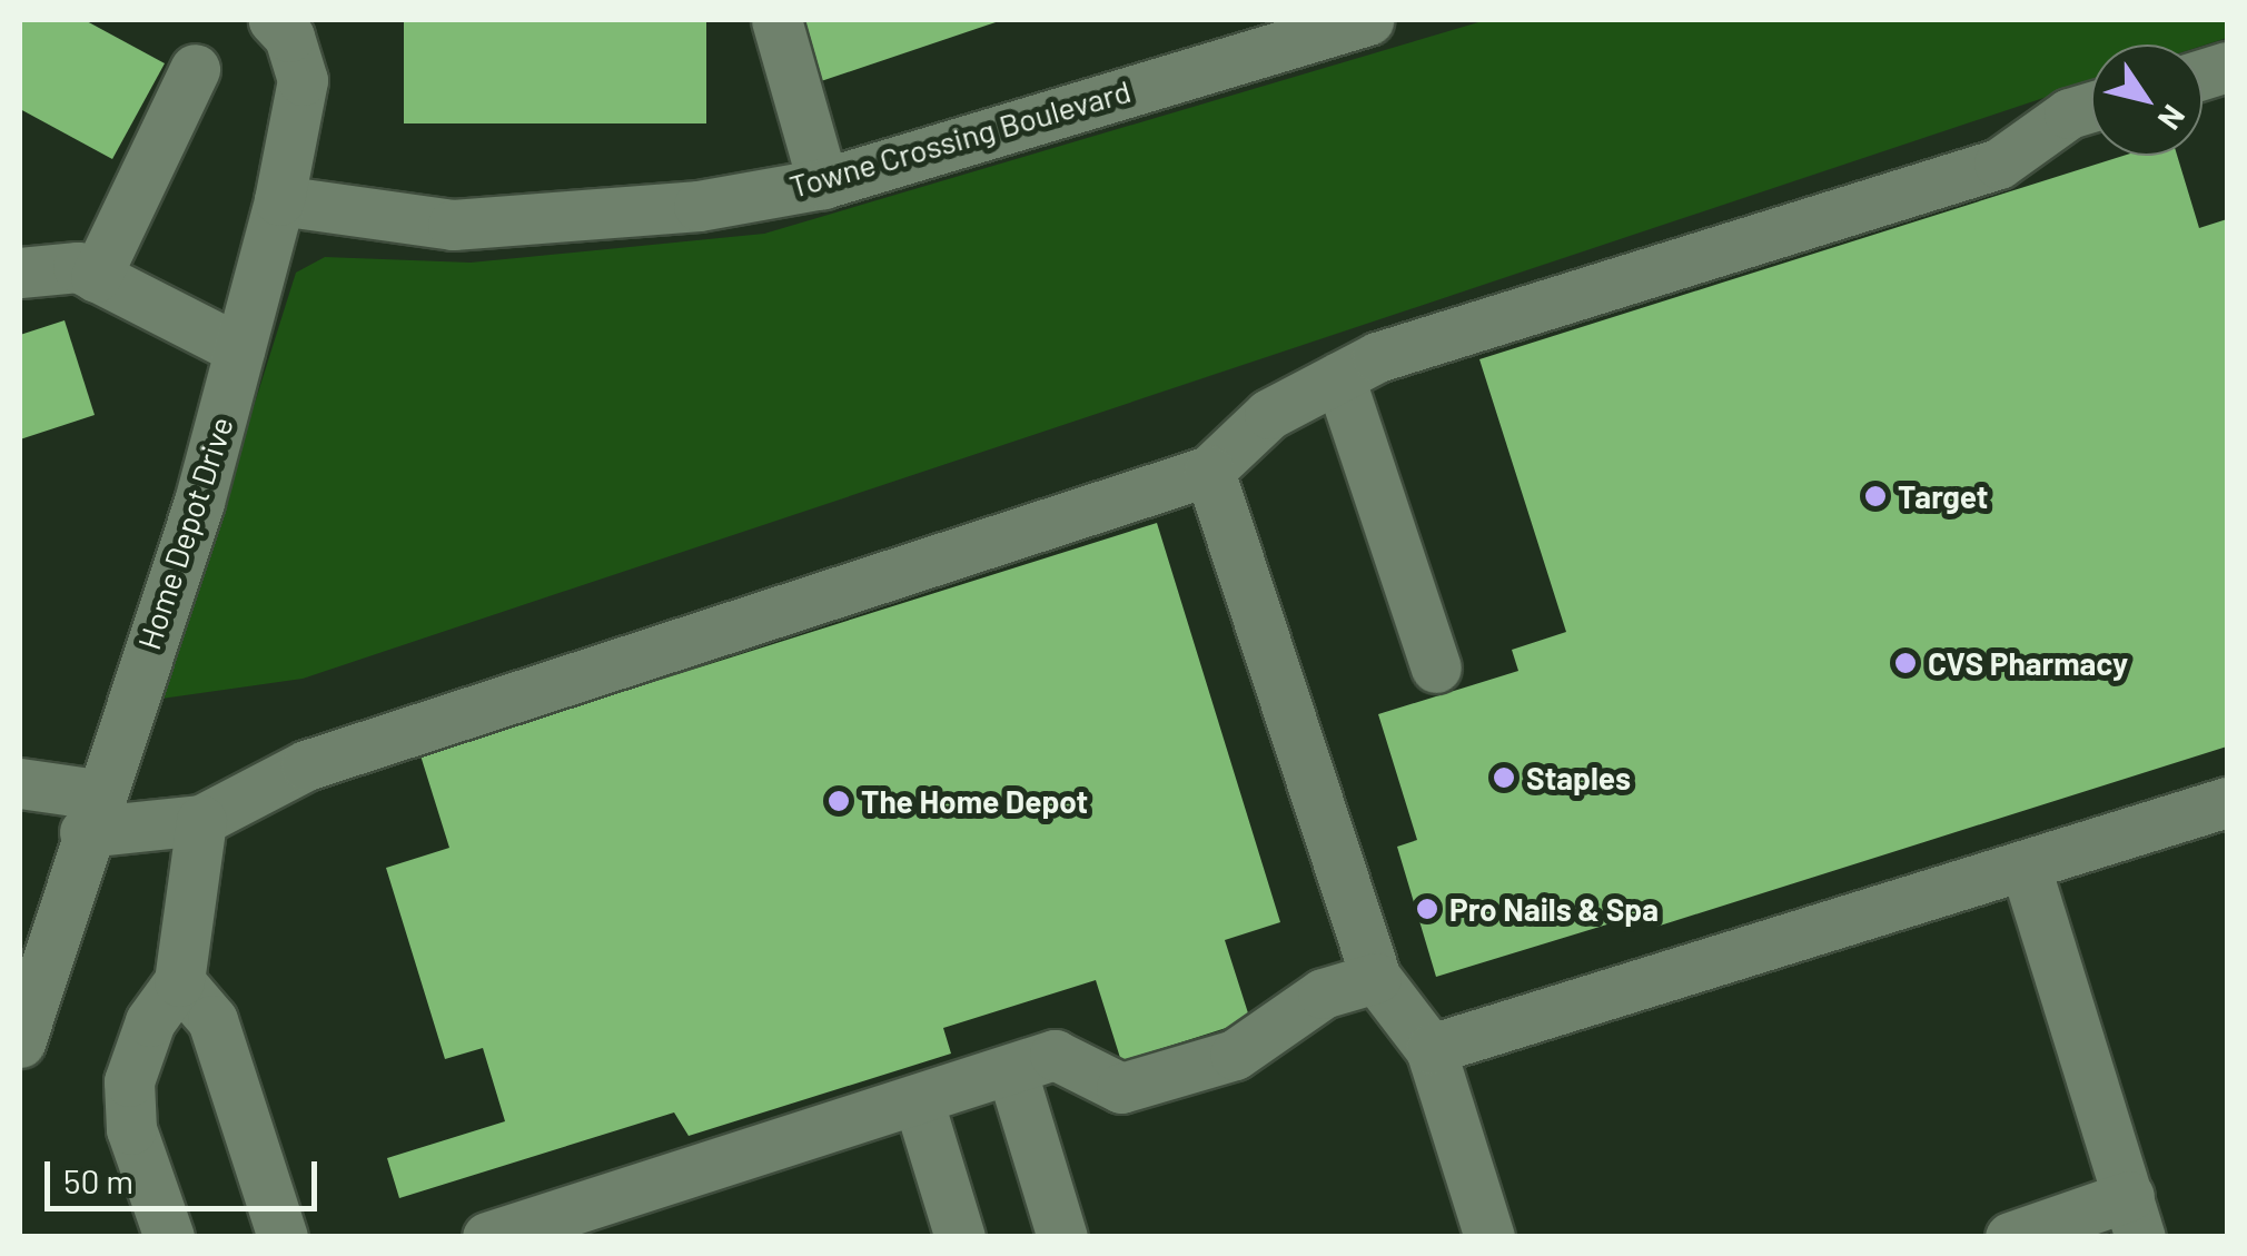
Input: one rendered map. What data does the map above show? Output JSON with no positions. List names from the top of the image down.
{
  "streets": {
    "street": ["Towne Crossing Boulevard", "Home Depot Drive"]
  },
  "crossings": [
    ["Towne Crossing Boulevard", "Home Depot Drive"]
  ],
  "places": [
    "Target",
    "CVS Pharmacy",
    "Staples",
    "The Home Depot",
    "Pro Nails & Spa"
  ],
  "scale_bar": "50 m",
  "north": "bottom right"
}
